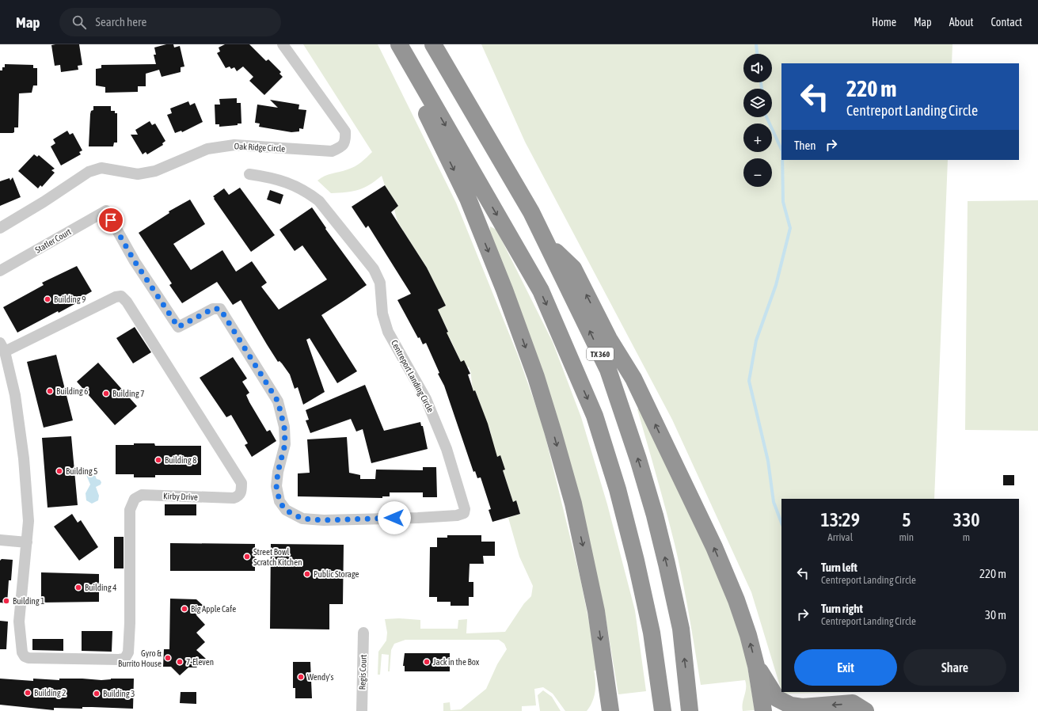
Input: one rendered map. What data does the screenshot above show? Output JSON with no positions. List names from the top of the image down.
{
  "streets": {
    "highway": ["TX 360"],
    "street": [
      "Oak Ridge Circle",
      "Statler Court",
      "Centreport Landing Circle",
      "Kirby Drive",
      "Regis Court"
    ]
  },
  "crossings": [
    ["Statler Court", "Centreport Landing Circle"]
  ],
  "places": [
    "Building 9",
    "Building 6",
    "Building 7",
    "Building 8",
    "Building 5",
    "Street Bowl Scratch Kitchen",
    "Public Storage",
    "Building 4",
    "Building 1",
    "Big Apple Cafe",
    "Gyro & Burrito House",
    "7-Eleven",
    "Jack in the Box",
    "Wendy's",
    "Building 2",
    "Building 3"
  ],
  "page": {
    "header": "Map",
    "search": "Search here",
    "nav": [
      "Home",
      "Map",
      "About",
      "Contact"
    ],
    "map_buttons": ["+", "−"],
    "turn": ["220 m", "Centreport Landing Circle"],
    "then": "Then",
    "eta": [
      "13:29",
      "Arrival",
      "5",
      "min",
      "330",
      "m"
    ],
    "list": [
      {
        "name": "Turn left",
        "note": "Centreport Landing Circle",
        "value": "220 m"
      },
      {
        "name": "Turn right",
        "note": "Centreport Landing Circle",
        "value": "30 m"
      }
    ],
    "buttons": ["Exit", "Share"]
  }
}
